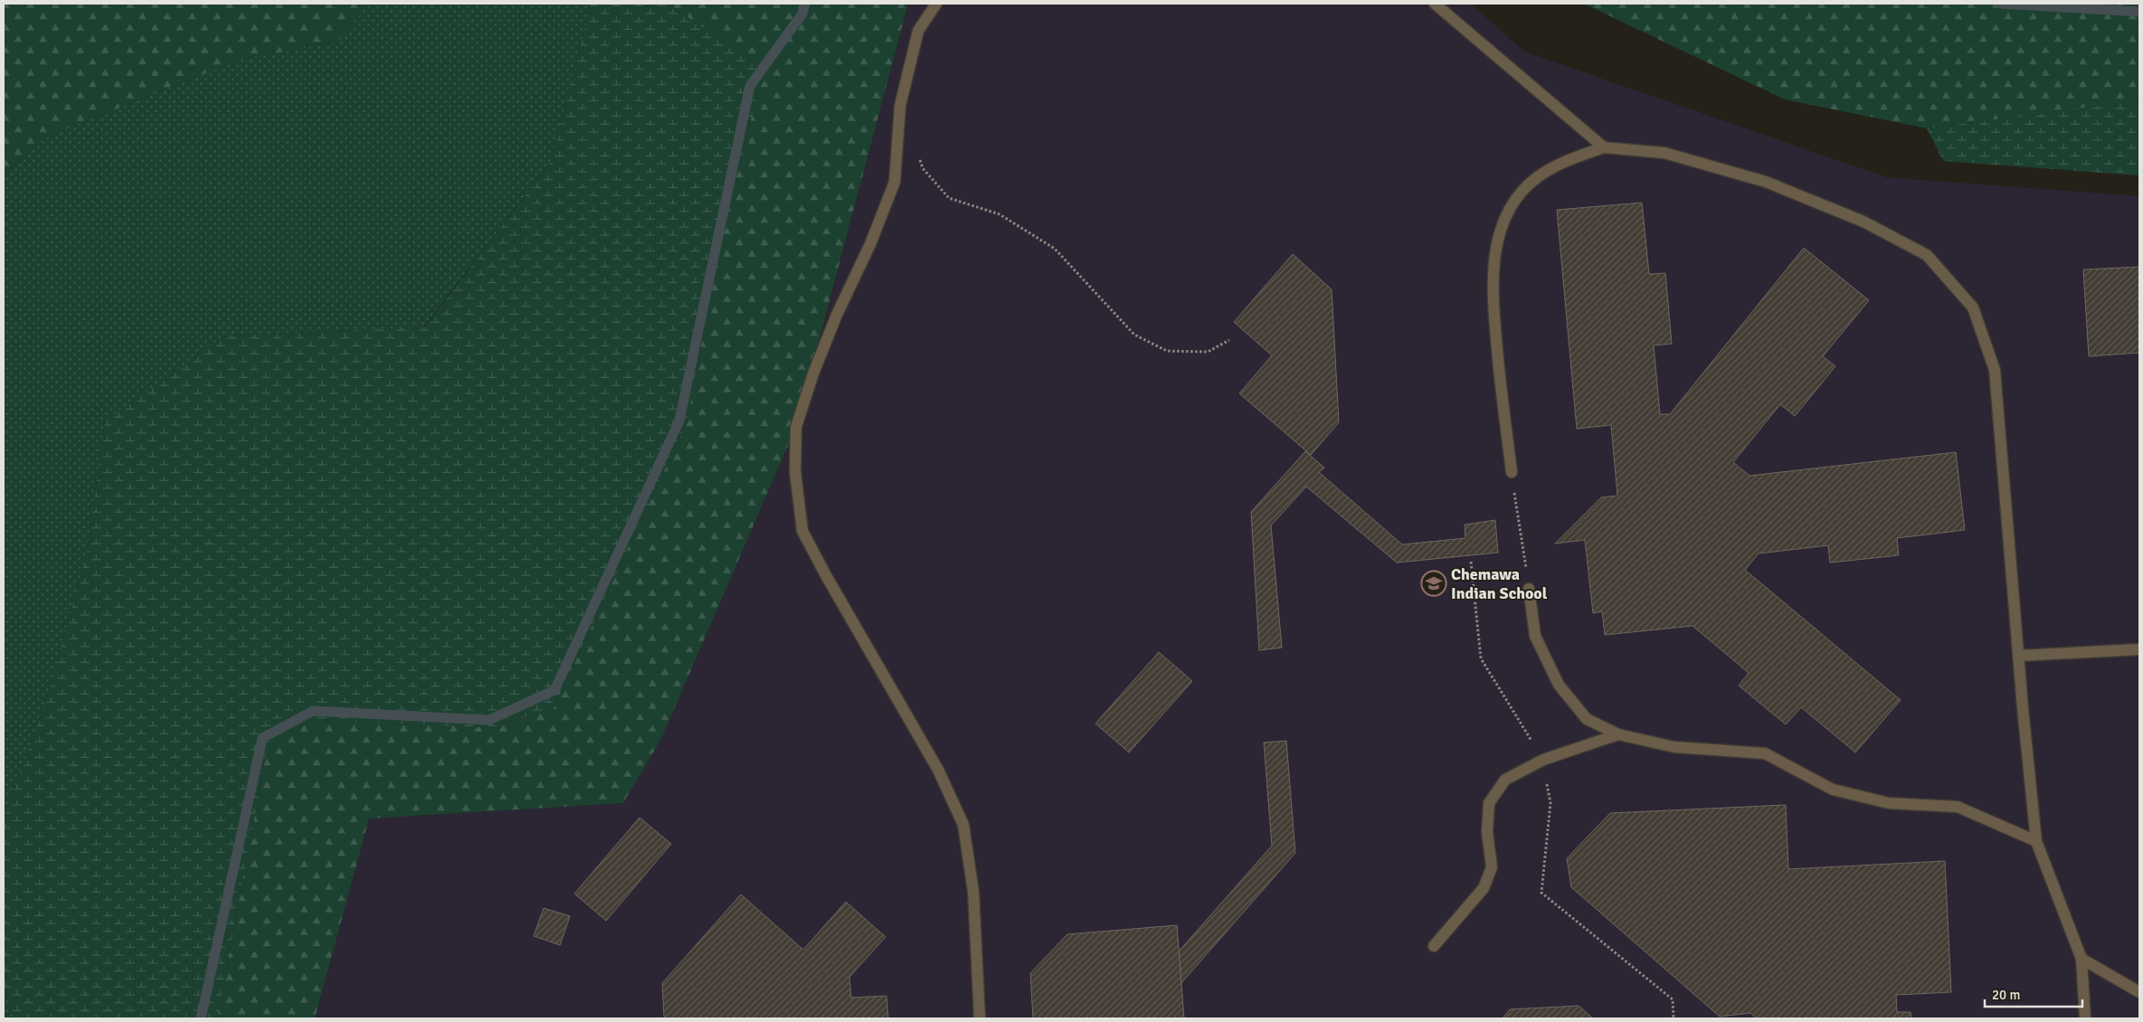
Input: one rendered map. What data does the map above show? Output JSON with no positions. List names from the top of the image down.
{
  "places": {
    "school or university": ["Chemawa Indian School"]
  },
  "scale_bar": "20 m"
}
